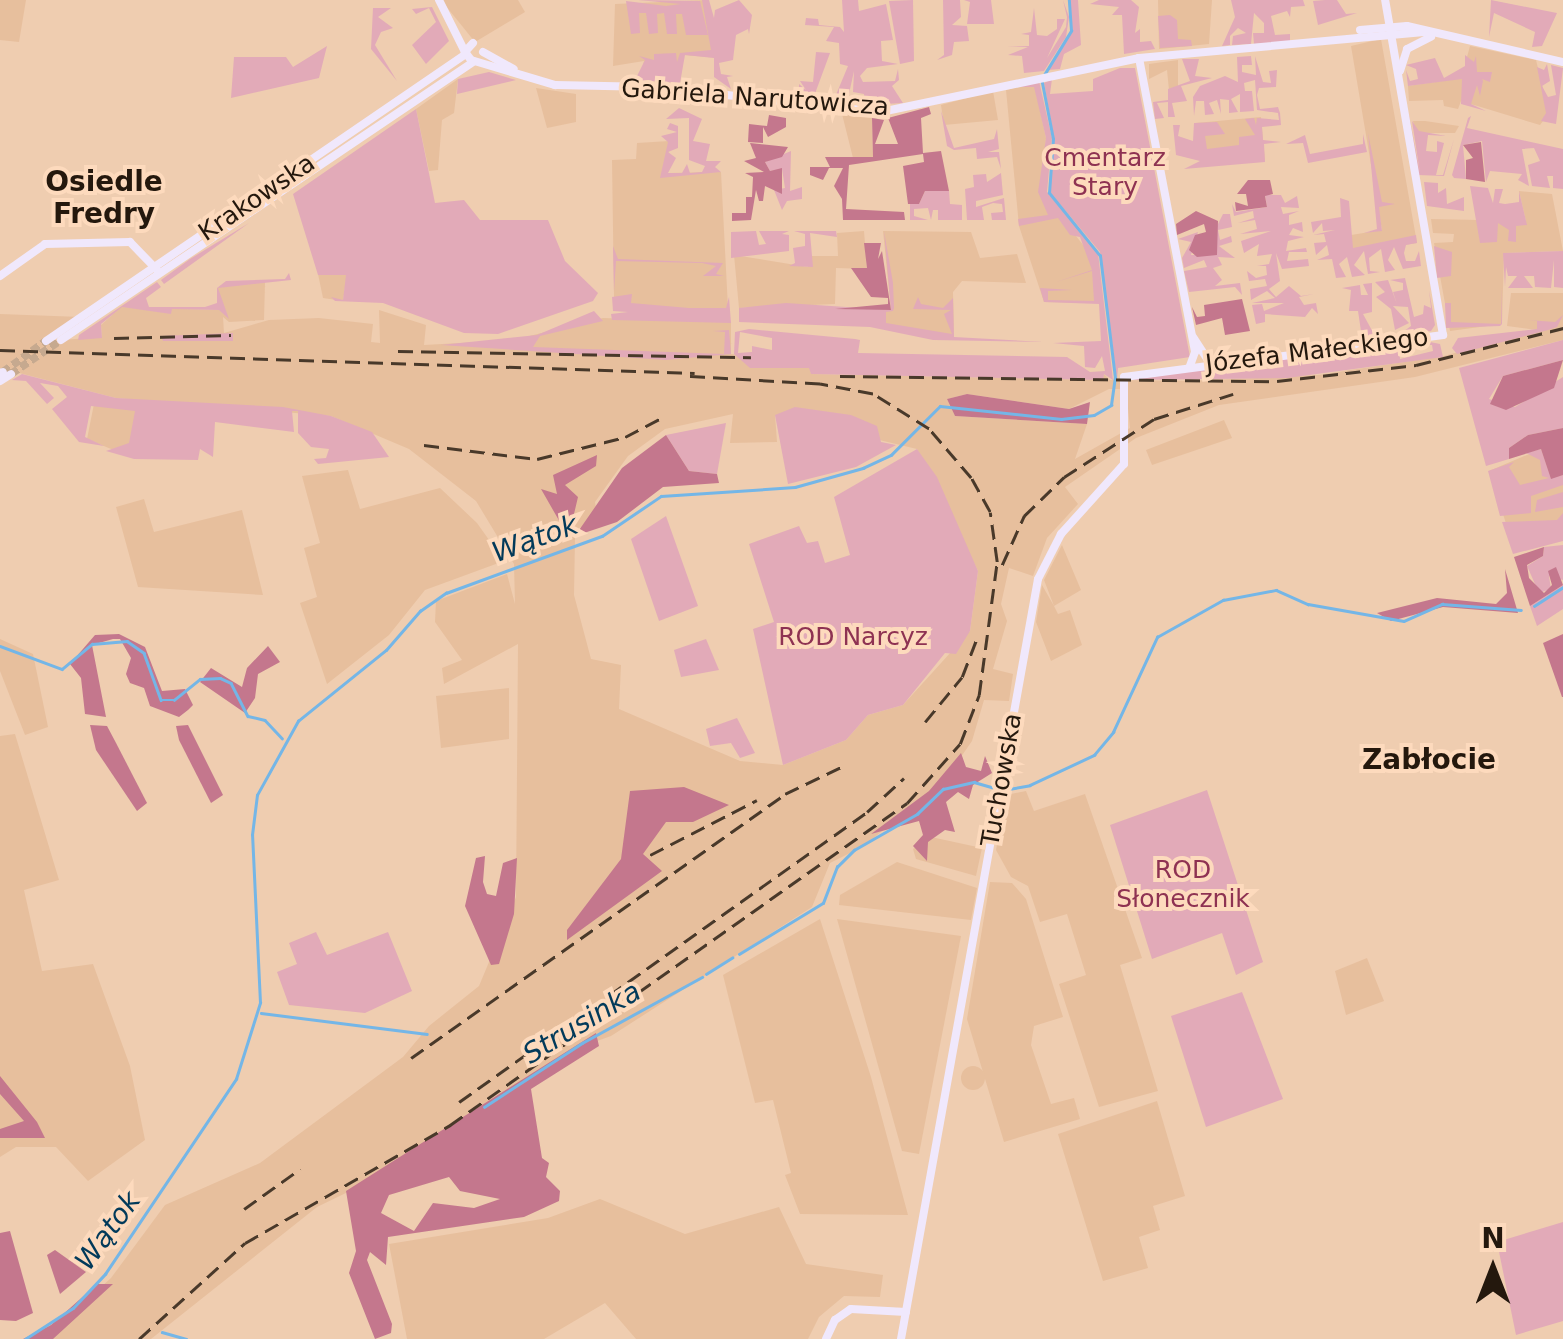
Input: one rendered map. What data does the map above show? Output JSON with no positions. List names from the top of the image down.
{
  "streets": {
    "street": [
      "Gabriela Narutowicza",
      "Krakowska",
      "Józefa Małeckiego",
      "Tuchowska"
    ]
  },
  "crossings": [
    ["Gabriela Narutowicza", "Krakowska"],
    ["Józefa Małeckiego", "Tuchowska"]
  ],
  "districts": ["Osiedle Fredry", "Zabłocie"],
  "water": ["Wątok", "Strusinka"],
  "parks": ["Cmentarz Stary", "ROD Narcyz", "ROD Słonecznik"],
  "north": "top"
}
